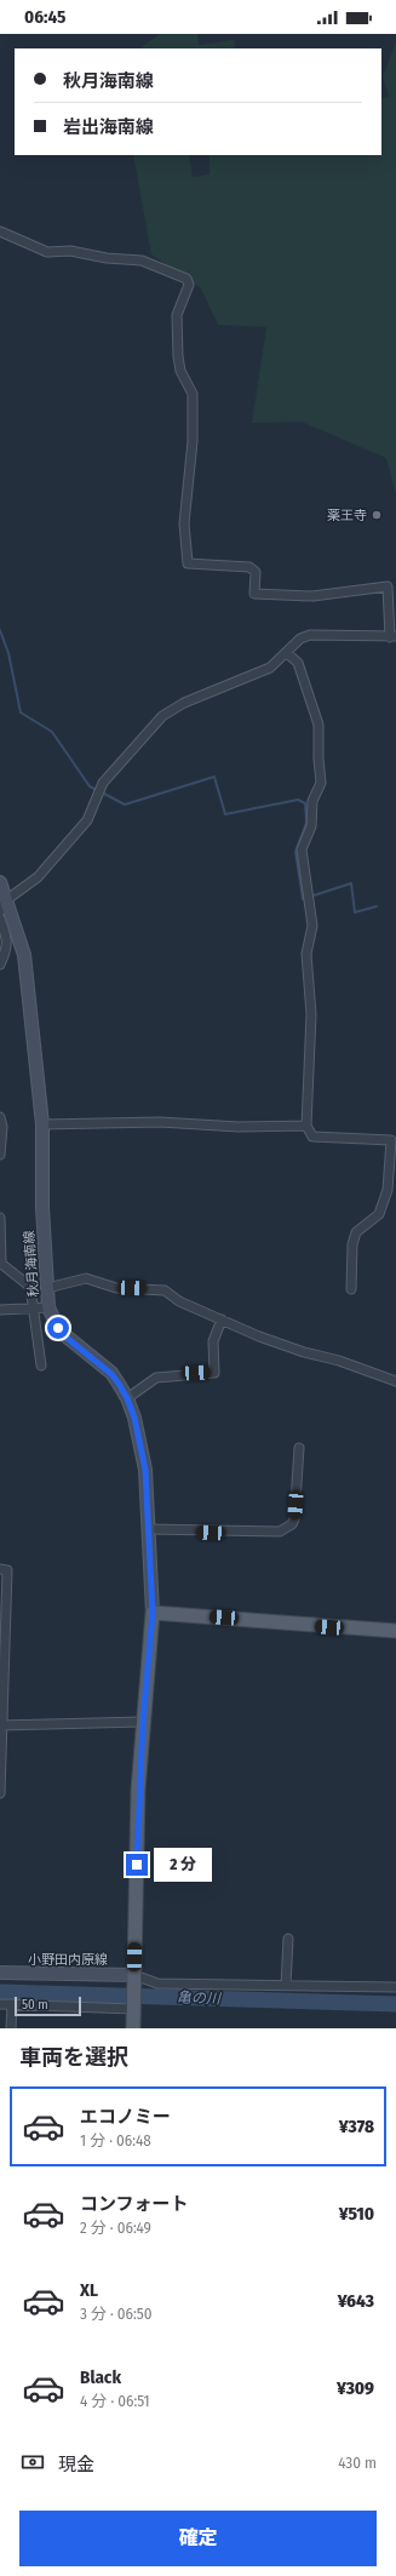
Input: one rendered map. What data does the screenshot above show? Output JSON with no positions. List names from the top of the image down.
{
  "streets": {
    "main road": ["秋月海南線", "小野田内原線"]
  },
  "water": ["亀の川"],
  "places": ["薬王寺"],
  "scale_bar": "50 m",
  "page": {
    "status": "06:45",
    "banner": ["秋月海南線", "岩出海南線"],
    "bubble": "2 分",
    "scale": "50 m",
    "heading": "車両を選択",
    "list": [
      {
        "name": "エコノミー",
        "note": "1 分 · 06:48",
        "value": "¥378"
      },
      {
        "name": "コンフォート",
        "note": "2 分 · 06:49",
        "value": "¥510"
      },
      {
        "name": "XL",
        "note": "3 分 · 06:50",
        "value": "¥643"
      },
      {
        "name": "Black",
        "note": "4 分 · 06:51",
        "value": "¥309"
      }
    ],
    "pay": ["現金", "430 m"],
    "buttons": "確定"
  }
}
